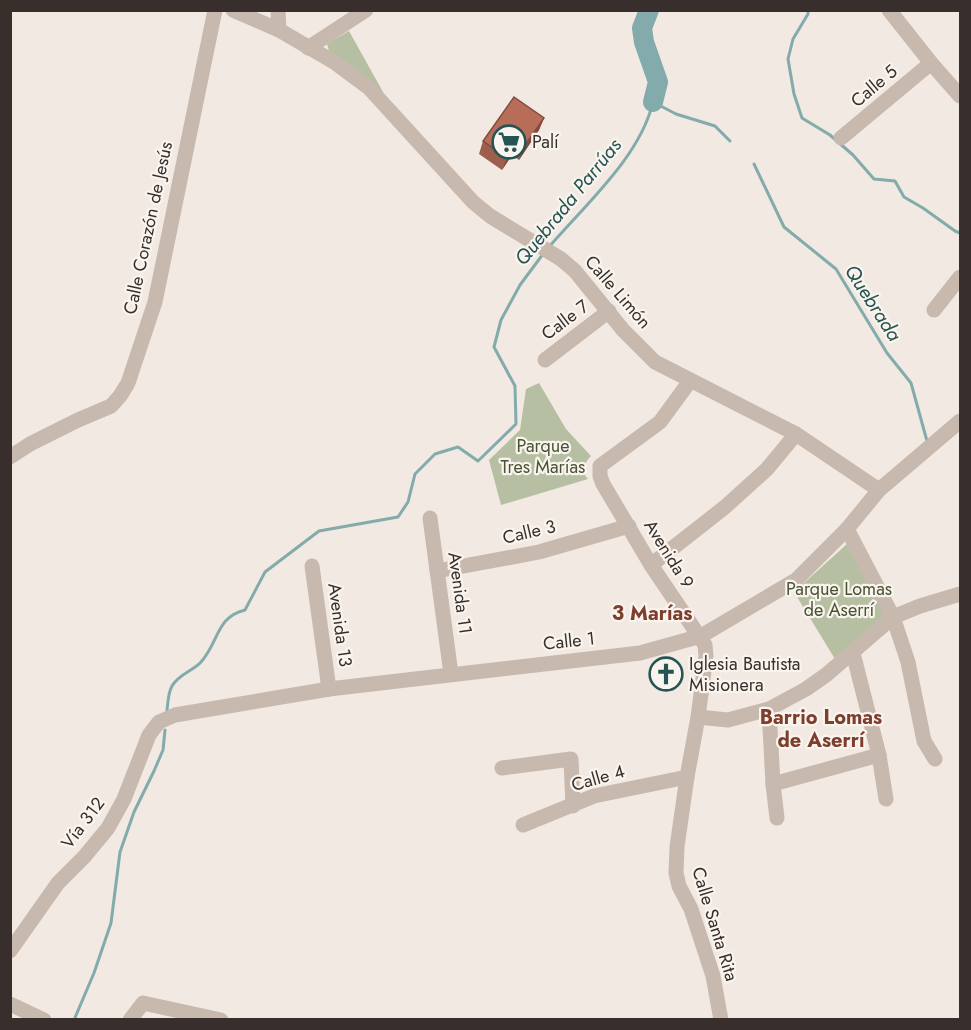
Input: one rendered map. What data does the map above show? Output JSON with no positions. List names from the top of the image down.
{
  "streets": {
    "street": [
      "Calle 5",
      "Calle Corazón de Jesús",
      "Calle Limón",
      "Calle 7",
      "Calle 3",
      "Avenida 9",
      "Avenida 11",
      "Avenida 13",
      "Calle 1",
      "Calle 4",
      "Vía 312",
      "Calle Santa Rita"
    ]
  },
  "crossings": [
    ["Calle Limón", "Calle 7"],
    ["Calle Limón", "Avenida 9"],
    ["Calle Limón", "Calle 1"],
    ["Calle 3", "Avenida 9"],
    ["Calle 3", "Avenida 11"],
    ["Avenida 9", "Calle 1"],
    ["Avenida 9", "Calle 4"],
    ["Avenida 9", "Calle Santa Rita"],
    ["Avenida 11", "Calle 1"],
    ["Avenida 13", "Calle 1"],
    ["Calle 1", "Vía 312"]
  ],
  "districts": ["3 Marías", "Barrio Lomas de Aserrí"],
  "water": ["Quebrada Parrúas", "Quebrada"],
  "parks": ["Parque Tres Marías", "Parque Lomas de Aserrí"],
  "places": {
    "supermarket": ["Palí"],
    "church": ["Iglesia Bautista Misionera"]
  }
}
